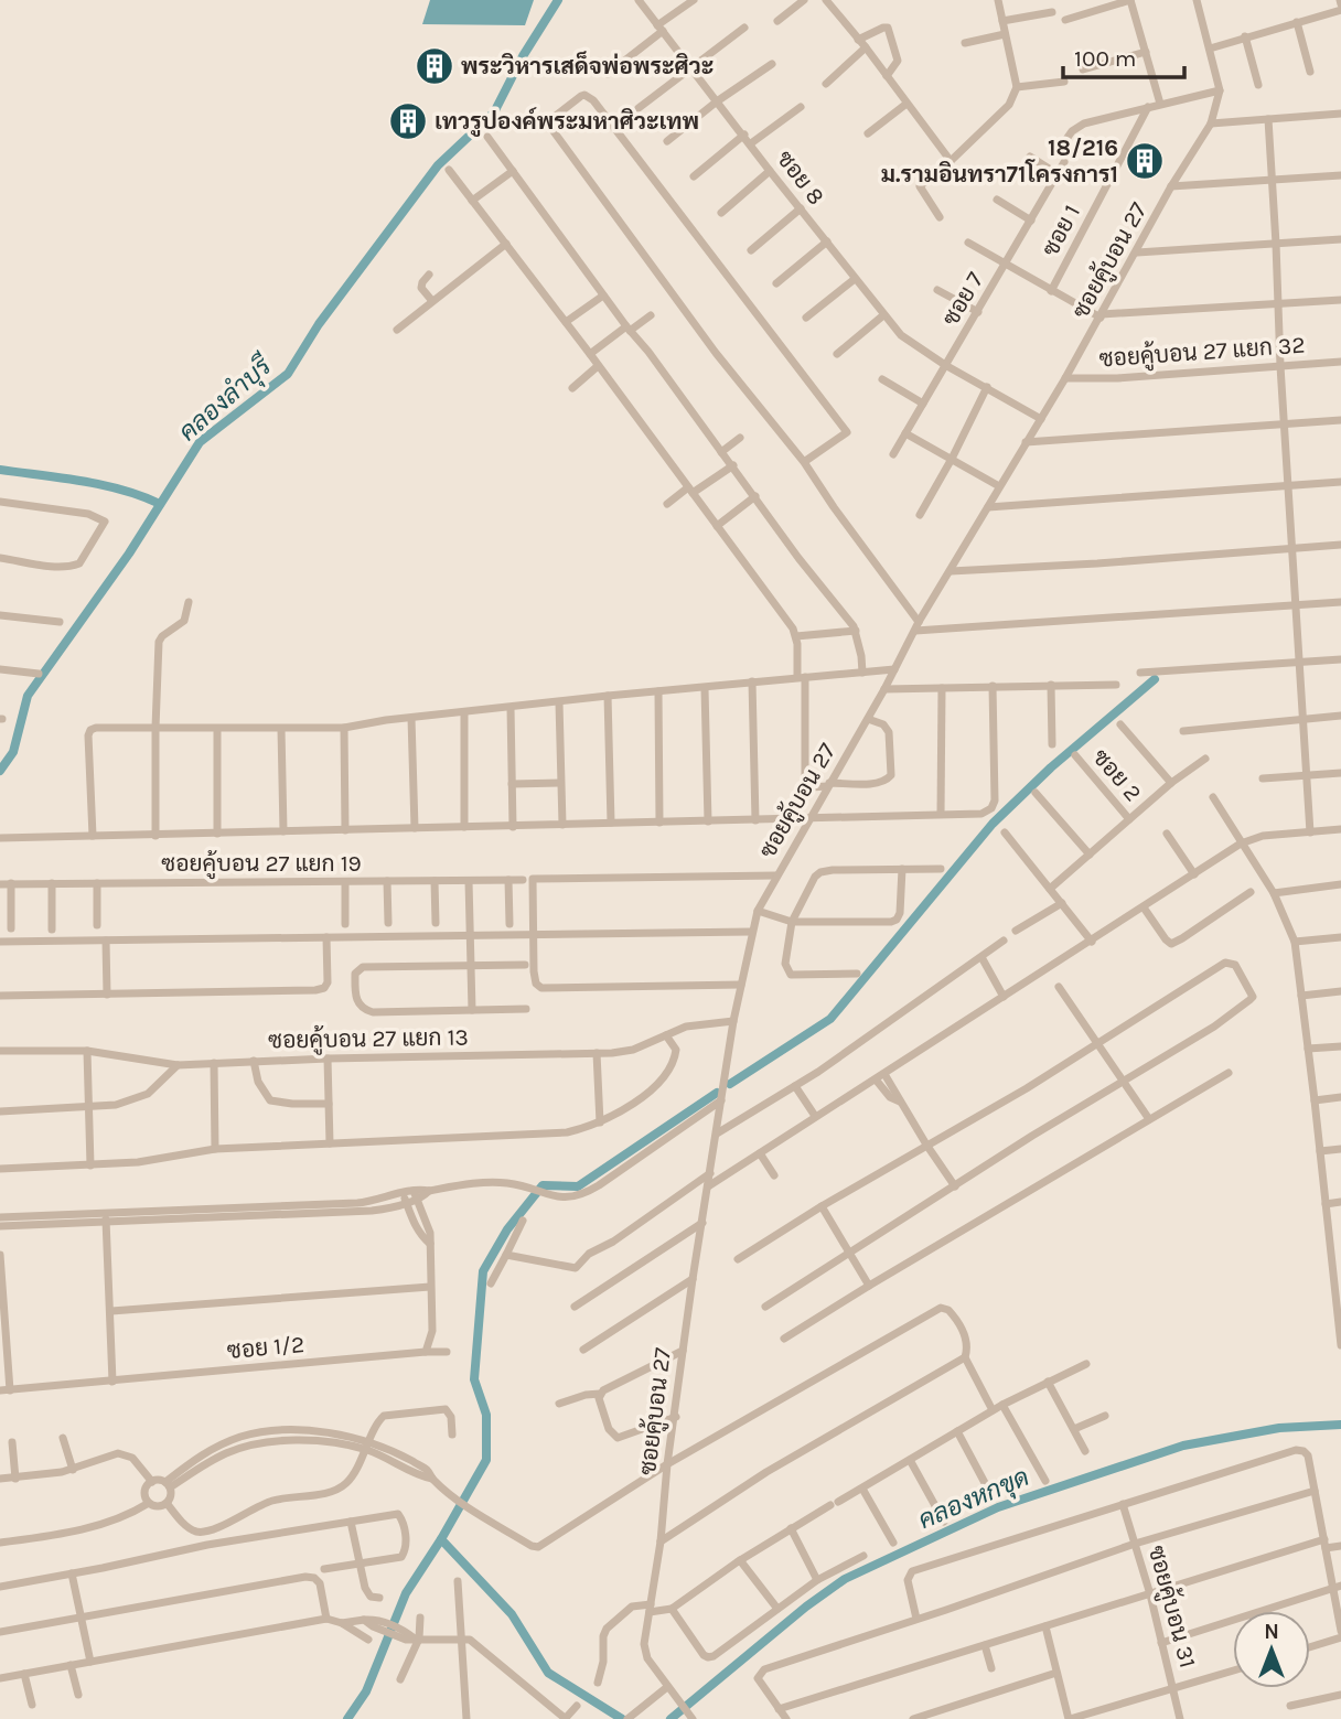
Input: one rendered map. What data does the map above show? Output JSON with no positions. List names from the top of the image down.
{
  "streets": {
    "street": [
      "ซอย 8",
      "ซอย 1",
      "ซอยคู้บอน 27",
      "ซอย 7",
      "ซอยคู้บอน 27 แยก 32",
      "ซอย 2",
      "ซอยคู้บอน 27 แยก 19",
      "ซอยคู้บอน 27 แยก 13",
      "ซอย 1/2",
      "ซอยคู้บอน 31"
    ]
  },
  "crossings": [
    ["ซอย 8", "ซอยคู้บอน 27"],
    ["ซอย 8", "ซอย 7"],
    ["ซอยคู้บอน 27", "ซอยคู้บอน 27 แยก 32"],
    ["ซอยคู้บอน 27", "ซอยคู้บอน 27 แยก 19"],
    ["ซอยคู้บอน 27", "ซอยคู้บอน 27 แยก 13"]
  ],
  "water": ["คลองลำบุรี", "คลองหกขุด"],
  "places": {
    "building": ["พระวิหารเสด็จพ่อพระศิวะ", "เทวรูปองค์พระมหาศิวะเทพ", "18/216 ม.รามอินทรา71โครงการ1"]
  },
  "scale_bar": "100 m",
  "north": "top"
}
